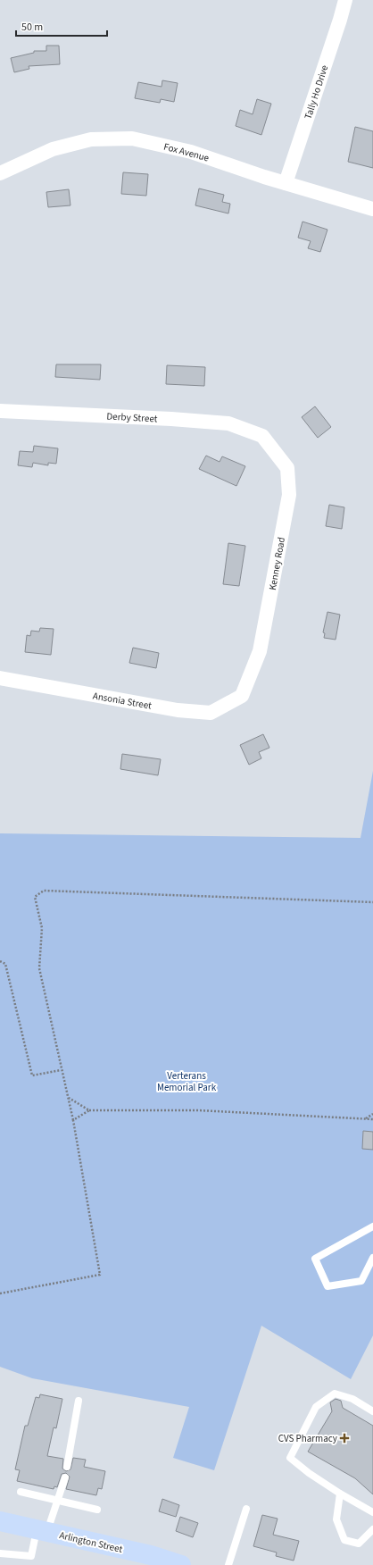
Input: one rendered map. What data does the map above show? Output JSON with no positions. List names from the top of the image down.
{
  "streets": {
    "main road": ["Arlington Street"],
    "street": [
      "Tally Ho Drive",
      "Fox Avenue",
      "Derby Street",
      "Kenney Road",
      "Ansonia Street"
    ]
  },
  "crossings": [
    ["Tally Ho Drive", "Fox Avenue"],
    ["Derby Street", "Kenney Road"],
    ["Kenney Road", "Ansonia Street"]
  ],
  "parks": ["Verterans Memorial Park"],
  "places": {
    "health": ["CVS Pharmacy"]
  },
  "scale_bar": "50 m"
}
